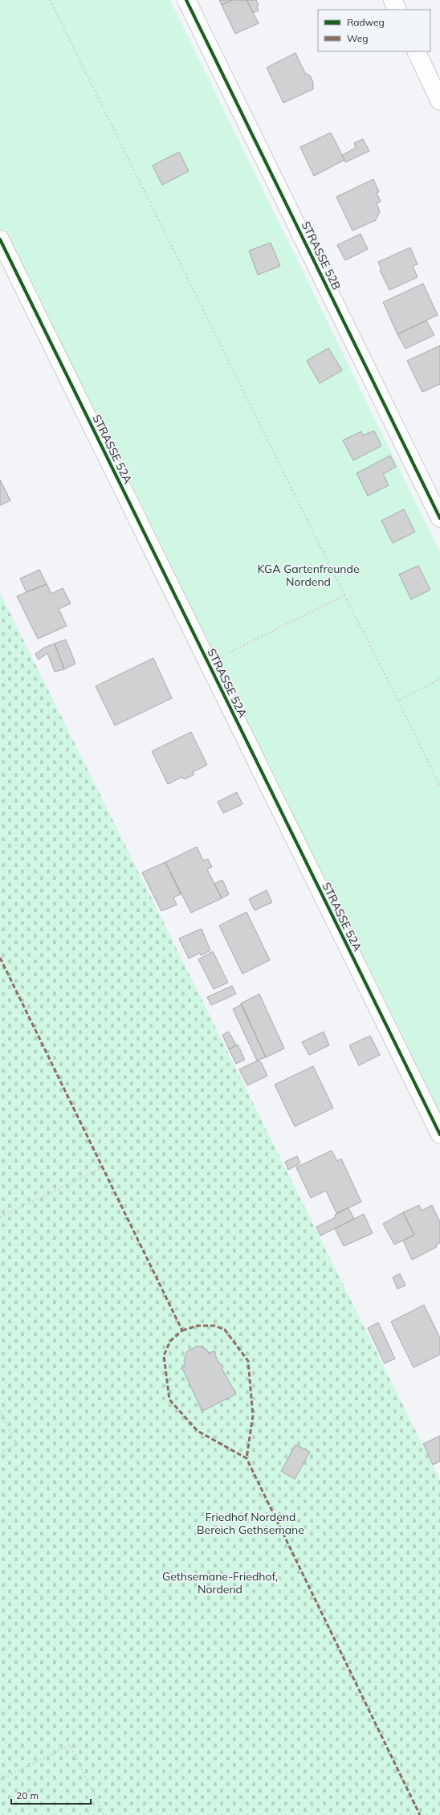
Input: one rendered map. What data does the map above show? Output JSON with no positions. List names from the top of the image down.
{
  "streets": {
    "street": ["STRASSE 52B", "STRASSE 52A"]
  },
  "parks": ["KGA Gartenfreunde Nordend", "Friedhof Nordend Bereich Gethsemane", "Gethsemane-Friedhof, Nordend"],
  "legend": ["Radweg", "Weg"],
  "scale_bar": "20 m"
}
